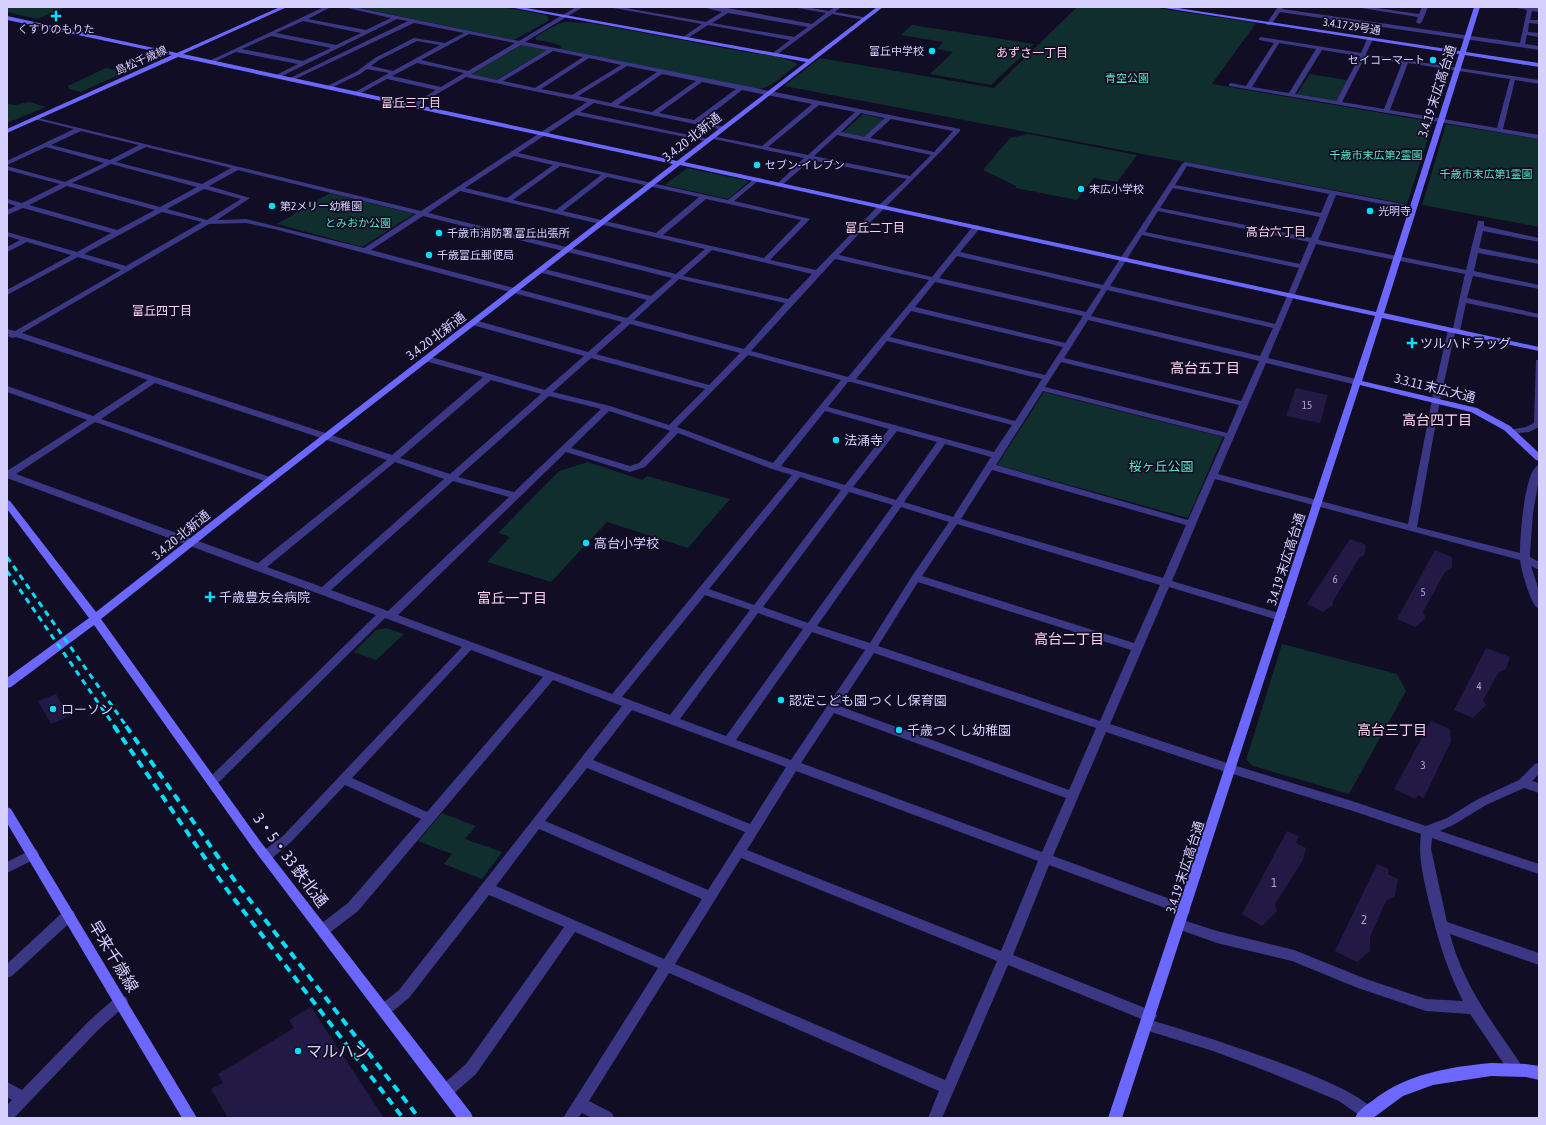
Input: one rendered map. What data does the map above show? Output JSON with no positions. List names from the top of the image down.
{
  "streets": {
    "street": [
      "3.4.17 29号通",
      "島松千歳線",
      "3.4.19 末広高台通",
      "3.4.20 北新通",
      "3.3.11 末広大通",
      "3・5・33 鉄北通",
      "早来千歳線"
    ]
  },
  "crossings": [
    ["3.4.17 29号通", "3.4.19 末広高台通"],
    ["3.4.19 末広高台通", "3.3.11 末広大通"],
    ["3.4.20 北新通", "3・5・33 鉄北通"]
  ],
  "districts": [
    "あずさ一丁目",
    "富丘三丁目",
    "富丘二丁目",
    "高台六丁目",
    "富丘四丁目",
    "高台五丁目",
    "高台四丁目",
    "富丘一丁目",
    "高台二丁目",
    "高台三丁目"
  ],
  "parks": [
    "青空公園",
    "千歳市末広第2霊園",
    "千歳市末広第1霊園",
    "とみおか公園",
    "桜ヶ丘公園"
  ],
  "places": {
    "health": ["くすりのもりた", "ツルハドラッグ", "千歳豊友会病院"],
    "other": [
      "富丘中学校",
      "セイコーマート",
      "セブン-イレブン",
      "末広小学校",
      "第2メリー幼稚園",
      "光明寺",
      "千歳市消防署 富丘出張所",
      "千歳富丘郵便局",
      "法涌寺",
      "高台小学校",
      "認定こども園 つくし保育園",
      "ローソン",
      "千歳つくし幼稚園",
      "マルハン"
    ]
  },
  "house_numbers": [
    "15",
    "6",
    "5",
    "4",
    "3",
    "1",
    "2"
  ]
}
